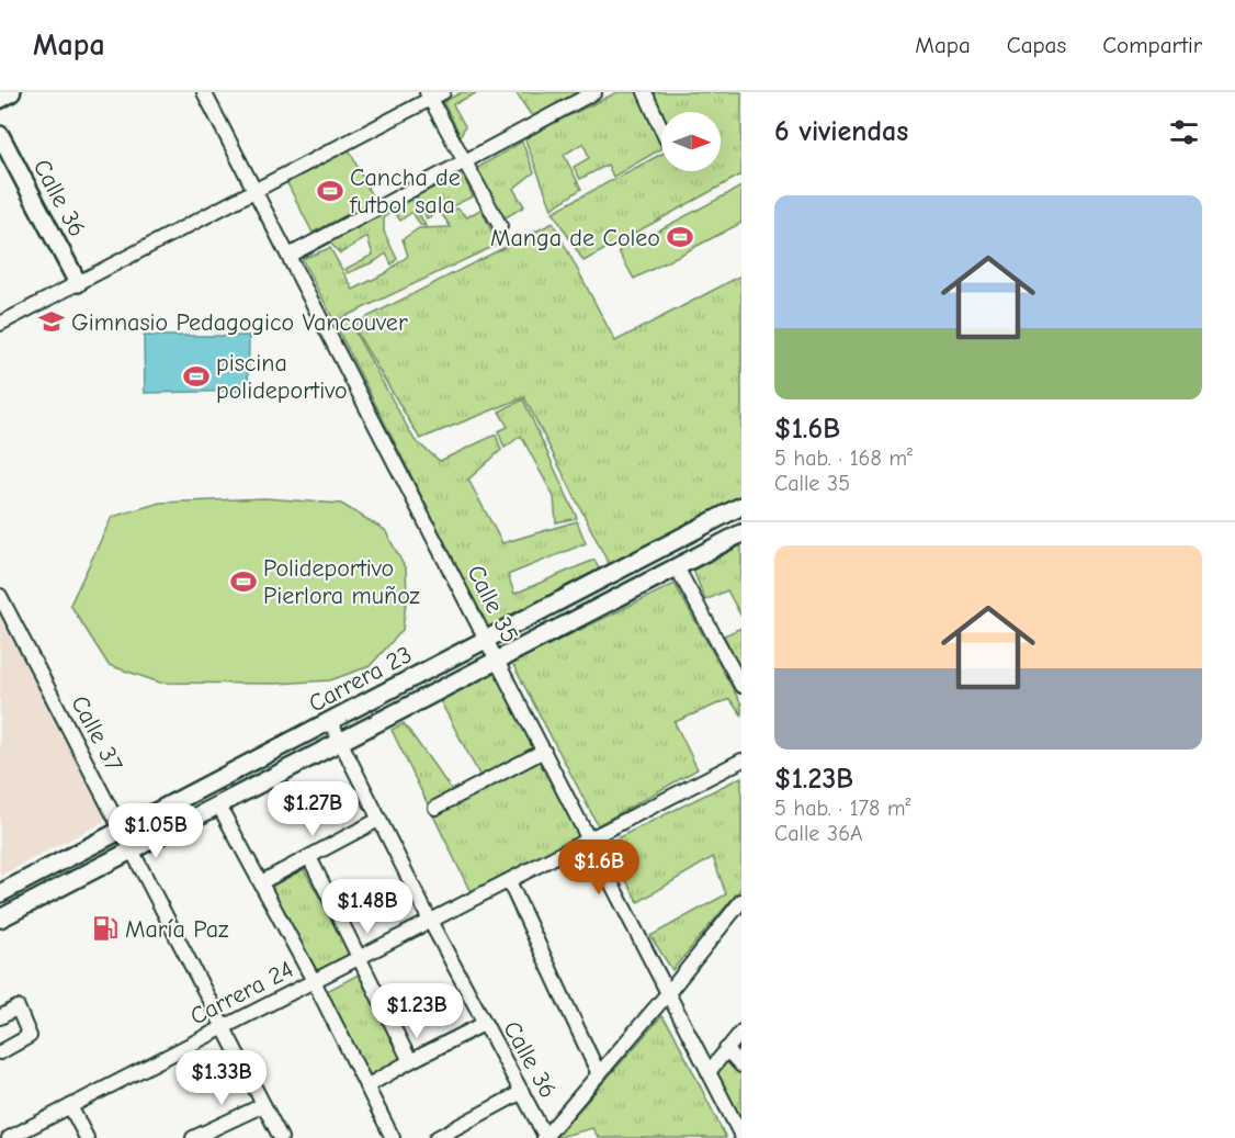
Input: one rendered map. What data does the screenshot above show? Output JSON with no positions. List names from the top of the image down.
{
  "streets": {
    "street": [
      "Calle 36",
      "Calle 35",
      "Carrera 23",
      "Calle 37",
      "Carrera 24"
    ]
  },
  "crossings": [
    ["Calle 36", "Carrera 23"],
    ["Calle 36", "Carrera 24"],
    ["Calle 35", "Carrera 23"],
    ["Calle 35", "Carrera 24"],
    ["Carrera 23", "Calle 37"],
    ["Calle 37", "Carrera 24"]
  ],
  "places": {
    "sports": [
      "Cancha de futbol sala",
      "Manga de Coleo",
      "piscina polideportivo",
      "Polideportivo Pierlora muñoz"
    ],
    "school or university": ["Gimnasio Pedagogico Vancouver"],
    "fuel station": ["María Paz"]
  },
  "north": "right",
  "page": {
    "header": "Mapa",
    "nav": ["Mapa", "Capas", "Compartir"],
    "heading": "6 viviendas",
    "list": [
      {
        "name": "$1.6B",
        "note": "5 hab. · 168 m² · Calle 35"
      },
      {
        "name": "$1.23B",
        "note": "5 hab. · 178 m² · Calle 36A"
      }
    ],
    "price": [
      "$1.27B",
      "$1.05B",
      "$1.6B",
      "$1.48B",
      "$1.23B",
      "$1.33B"
    ]
  }
}
